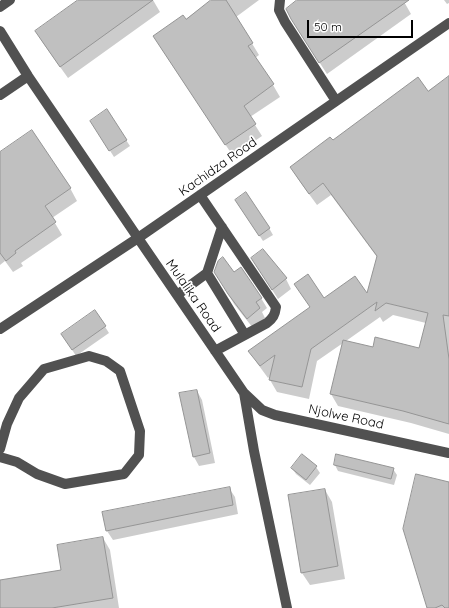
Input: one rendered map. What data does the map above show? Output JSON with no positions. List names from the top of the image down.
{
  "streets": {
    "street": ["Kachidza Road", "Mulalika Road", "Njolwe Road"]
  },
  "crossings": [
    ["Kachidza Road", "Mulalika Road"],
    ["Mulalika Road", "Njolwe Road"]
  ],
  "scale_bar": "50 m"
}
